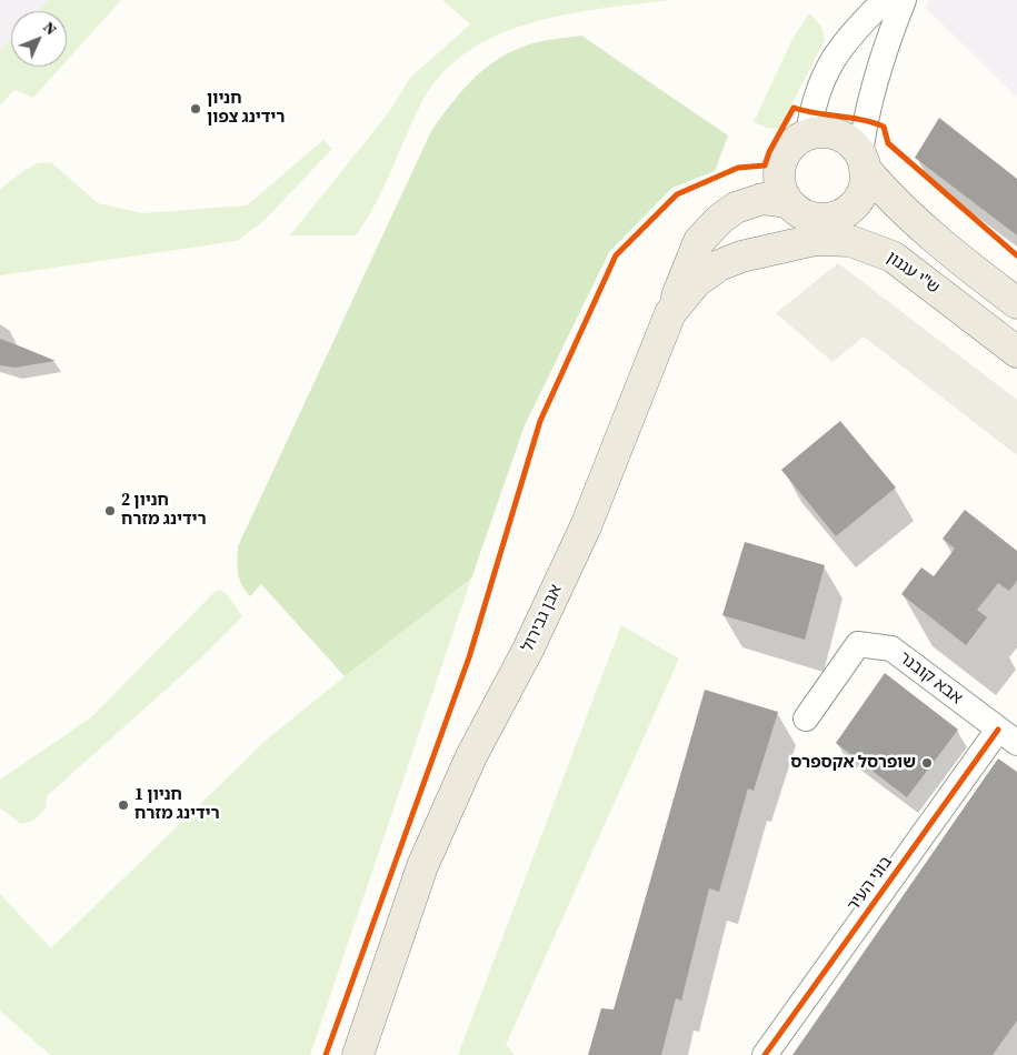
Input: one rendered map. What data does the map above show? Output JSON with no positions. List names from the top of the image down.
{
  "streets": {
    "main road": ["ש''י עגנון", "אבן גבירול"],
    "street": ["אבא קובנר", "בוני העיר"]
  },
  "crossings": [
    ["ש''י עגנון", "אבן גבירול"],
    ["אבא קובנר", "בוני העיר"]
  ],
  "places": [
    "חניון רידינג צפון",
    "2 חניון רידינג מזרח",
    "שופרסל אקספרס",
    "1 חניון רידינג מזרח"
  ],
  "north": "top right"
}
